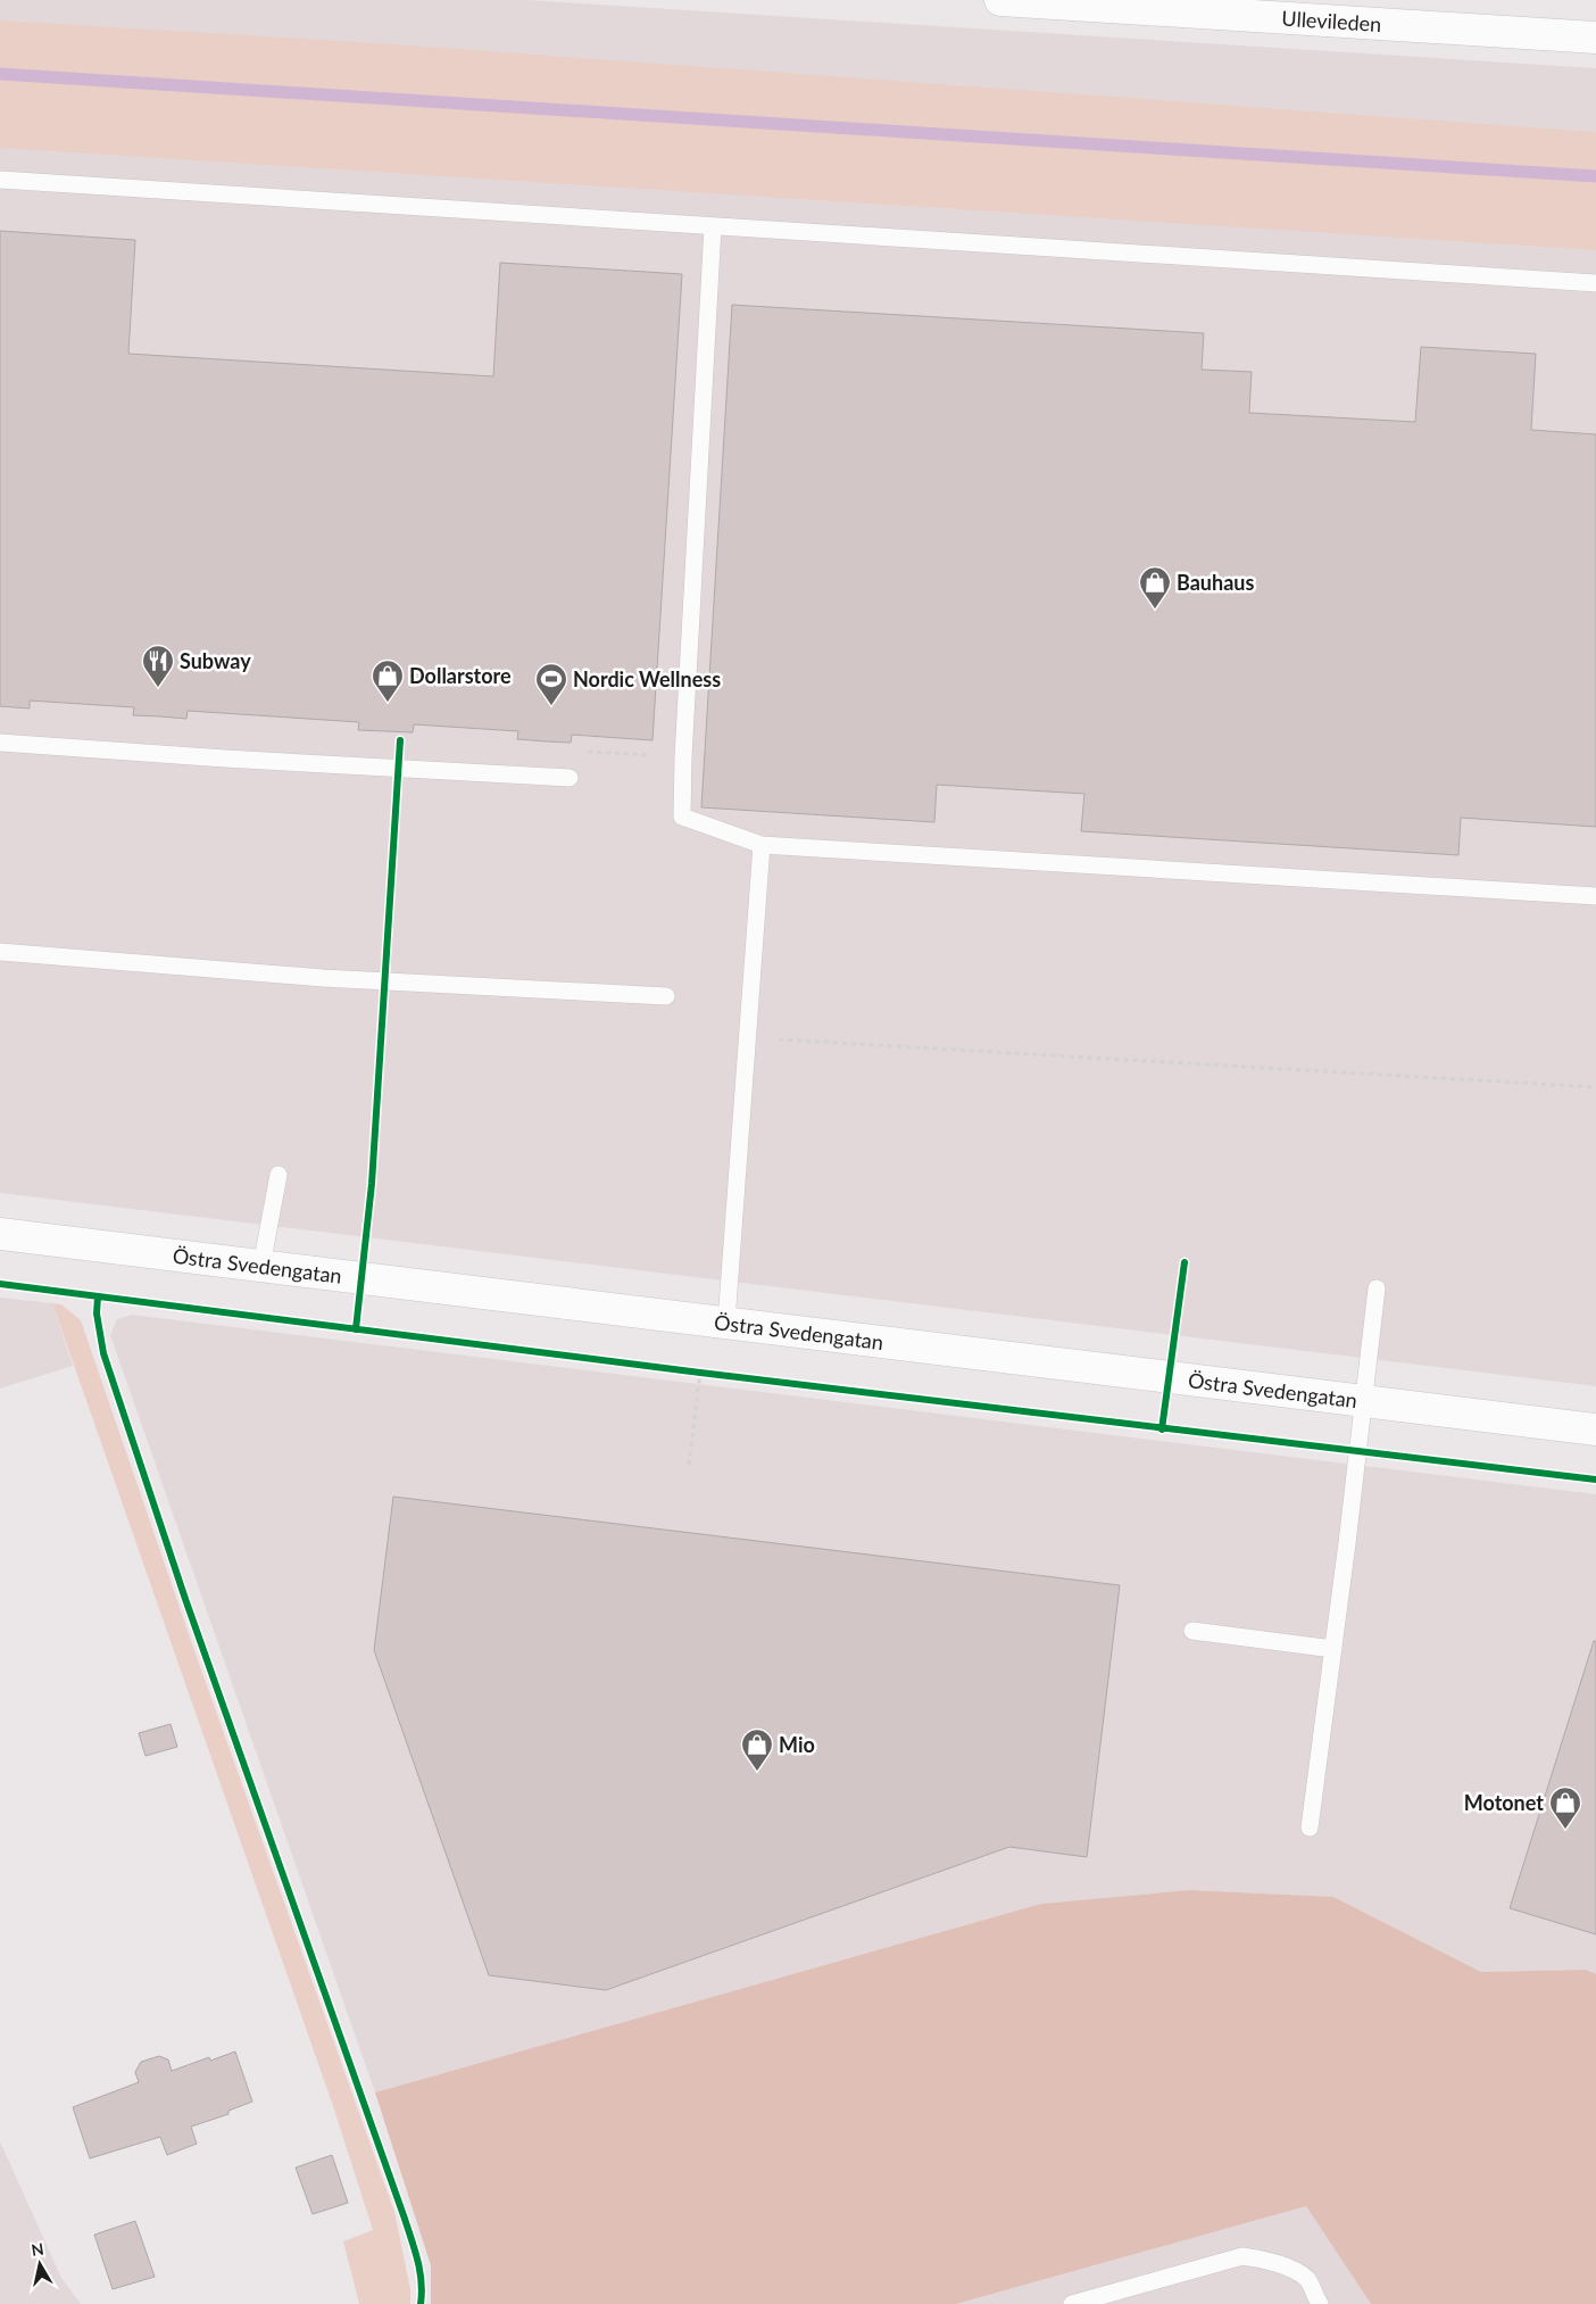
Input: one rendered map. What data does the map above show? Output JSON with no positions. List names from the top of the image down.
{
  "streets": {
    "street": ["Ullevileden", "Östra Svedengatan"]
  },
  "places": {
    "shop": [
      "Bauhaus",
      "Dollarstore",
      "Mio",
      "Motonet"
    ],
    "restaurant": ["Subway"],
    "sports": ["Nordic Wellness"]
  },
  "north": "top"
}
